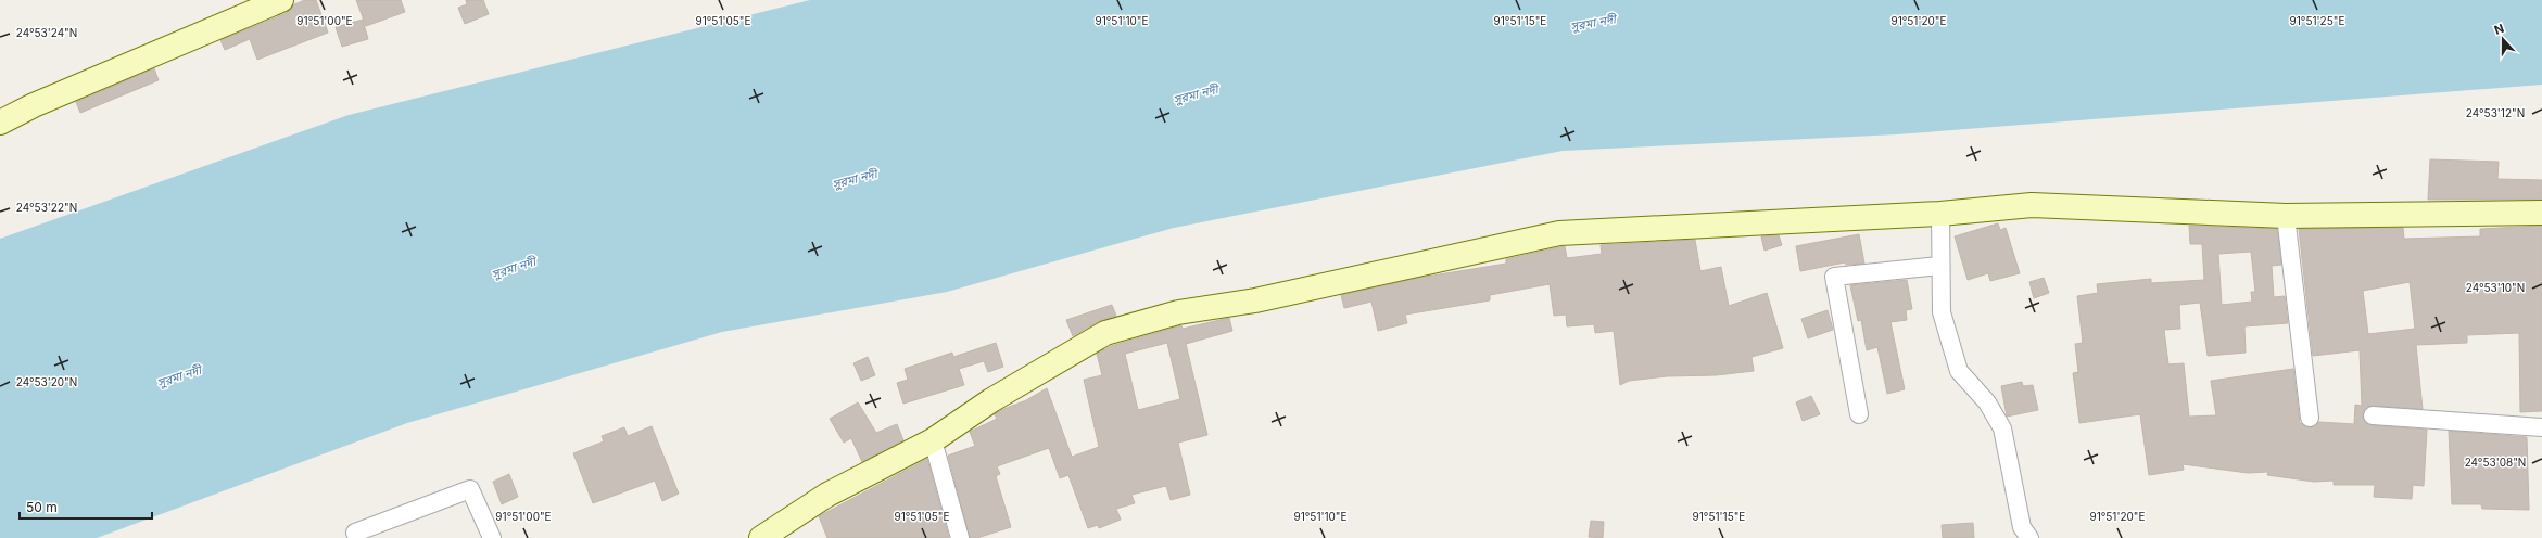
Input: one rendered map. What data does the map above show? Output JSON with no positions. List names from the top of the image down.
{
  "water": ["সুরমা নদী"],
  "scale_bar": "50 m",
  "north": "top",
  "coordinates": [
    "91°51'00\"E",
    "91°51'05\"E",
    "91°51'10\"E",
    "91°51'15\"E",
    "91°51'20\"E",
    "91°51'25\"E",
    "24°53'24\"N",
    "24°53'12\"N",
    "24°53'22\"N",
    "24°53'10\"N",
    "24°53'20\"N",
    "24°53'08\"N"
  ]
}
